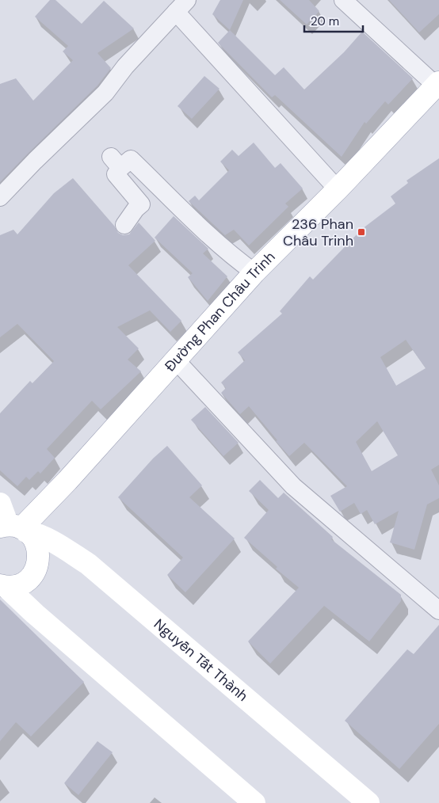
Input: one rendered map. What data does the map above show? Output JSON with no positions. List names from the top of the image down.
{
  "streets": {
    "main road": ["Đường Phan Châu Trinh", "Nguyễn Tất Thành"]
  },
  "crossings": [
    ["Đường Phan Châu Trinh", "Nguyễn Tất Thành"]
  ],
  "places": {
    "transit": ["236 Phan Châu Trinh"]
  },
  "scale_bar": "20 m"
}
